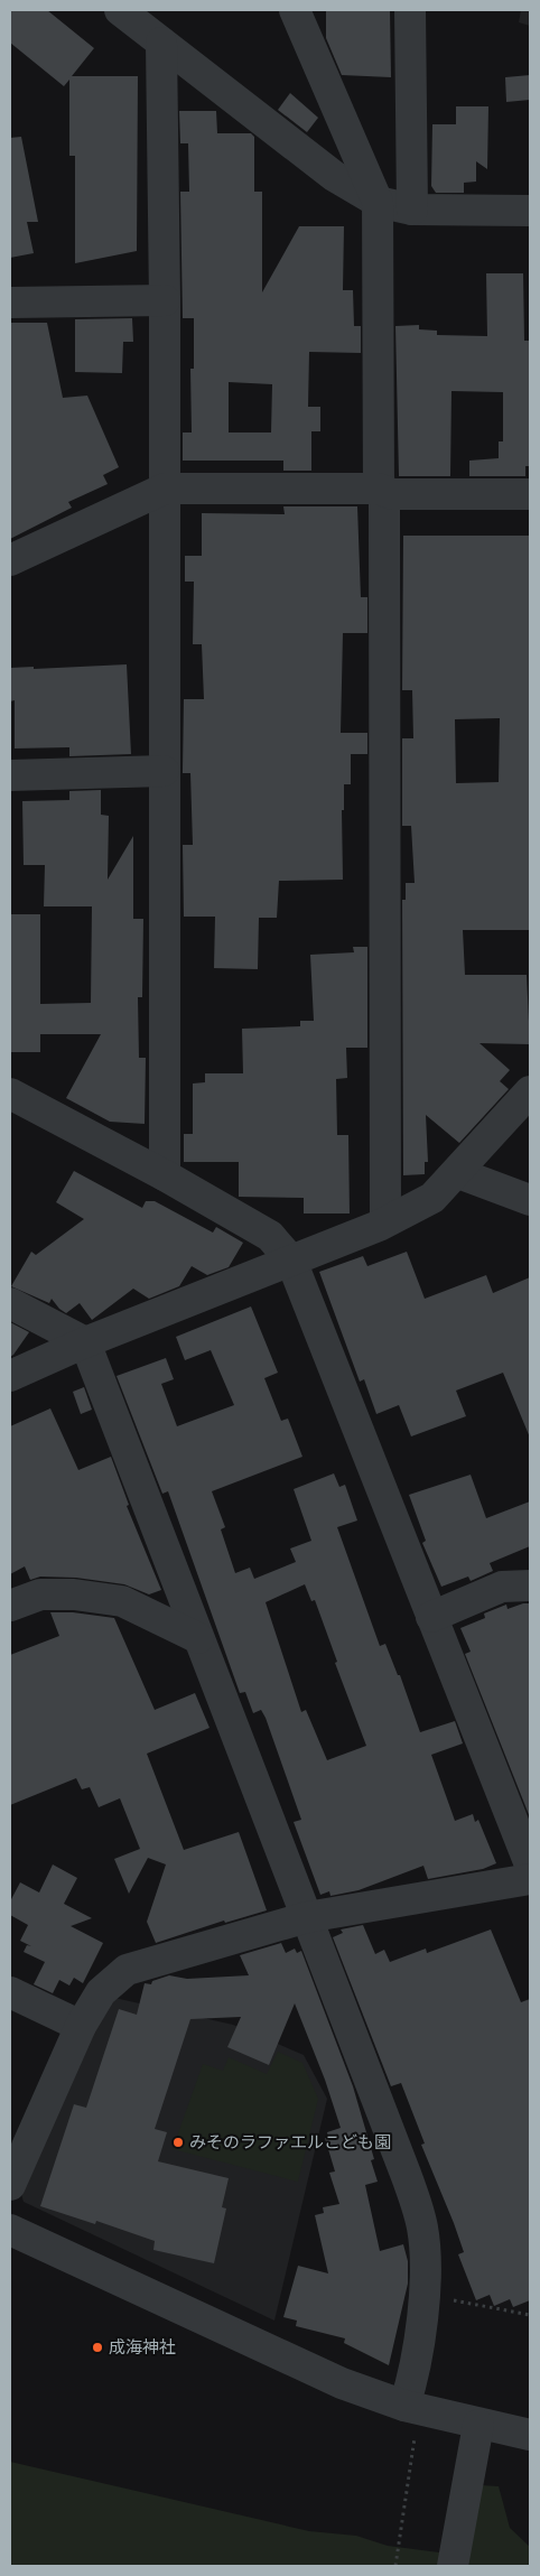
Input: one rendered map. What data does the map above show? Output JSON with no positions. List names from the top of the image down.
{
  "places": ["みそのラファエルこども園", "成海神社"]
}
